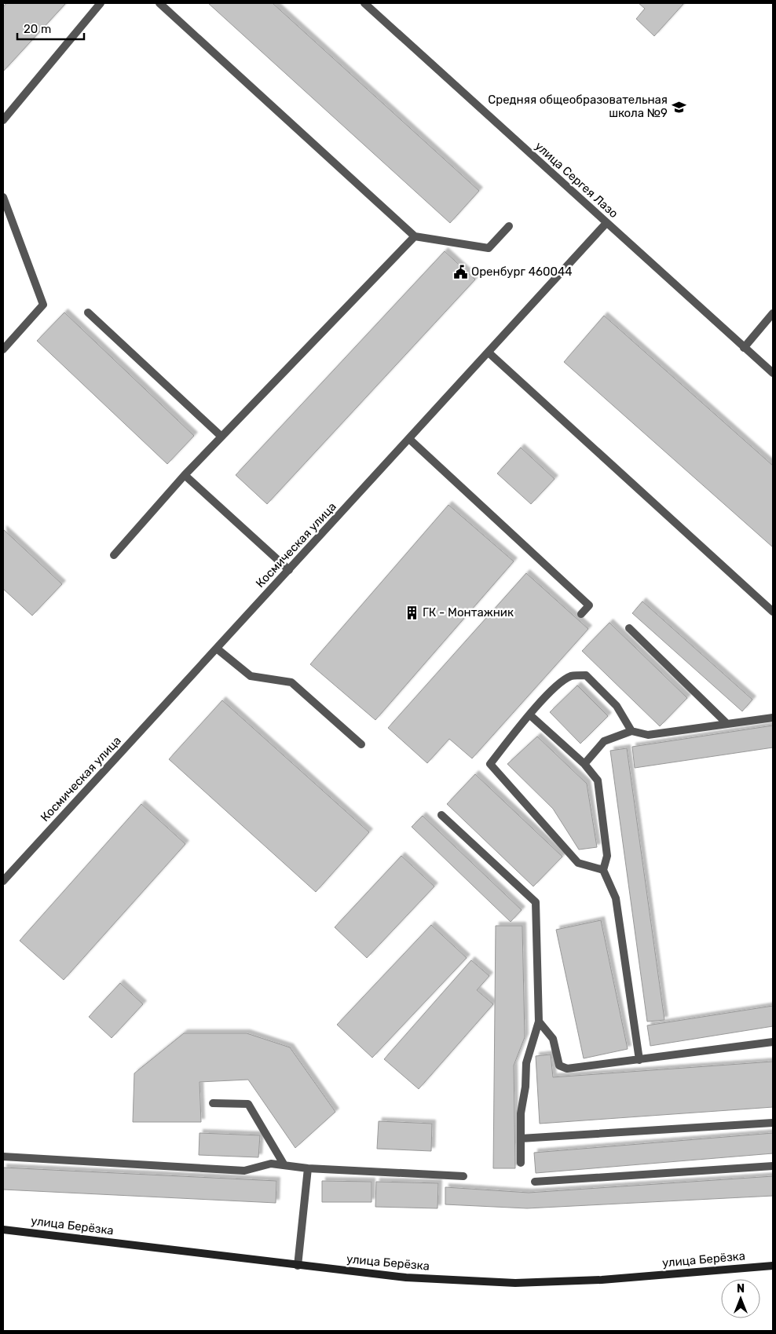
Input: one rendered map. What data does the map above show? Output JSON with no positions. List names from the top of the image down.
{
  "streets": {
    "main road": ["улица Берёзка"],
    "street": ["улица Сергея Лазо", "Космическая улица"]
  },
  "crossings": [
    ["улица Сергея Лазо", "Космическая улица"]
  ],
  "places": {
    "school or university": ["Средняя общеобразовательная школа №9"],
    "public building": ["Оренбург 460044"],
    "building": ["ГК - Монтажник"]
  },
  "scale_bar": "20 m",
  "north": "top"
}
